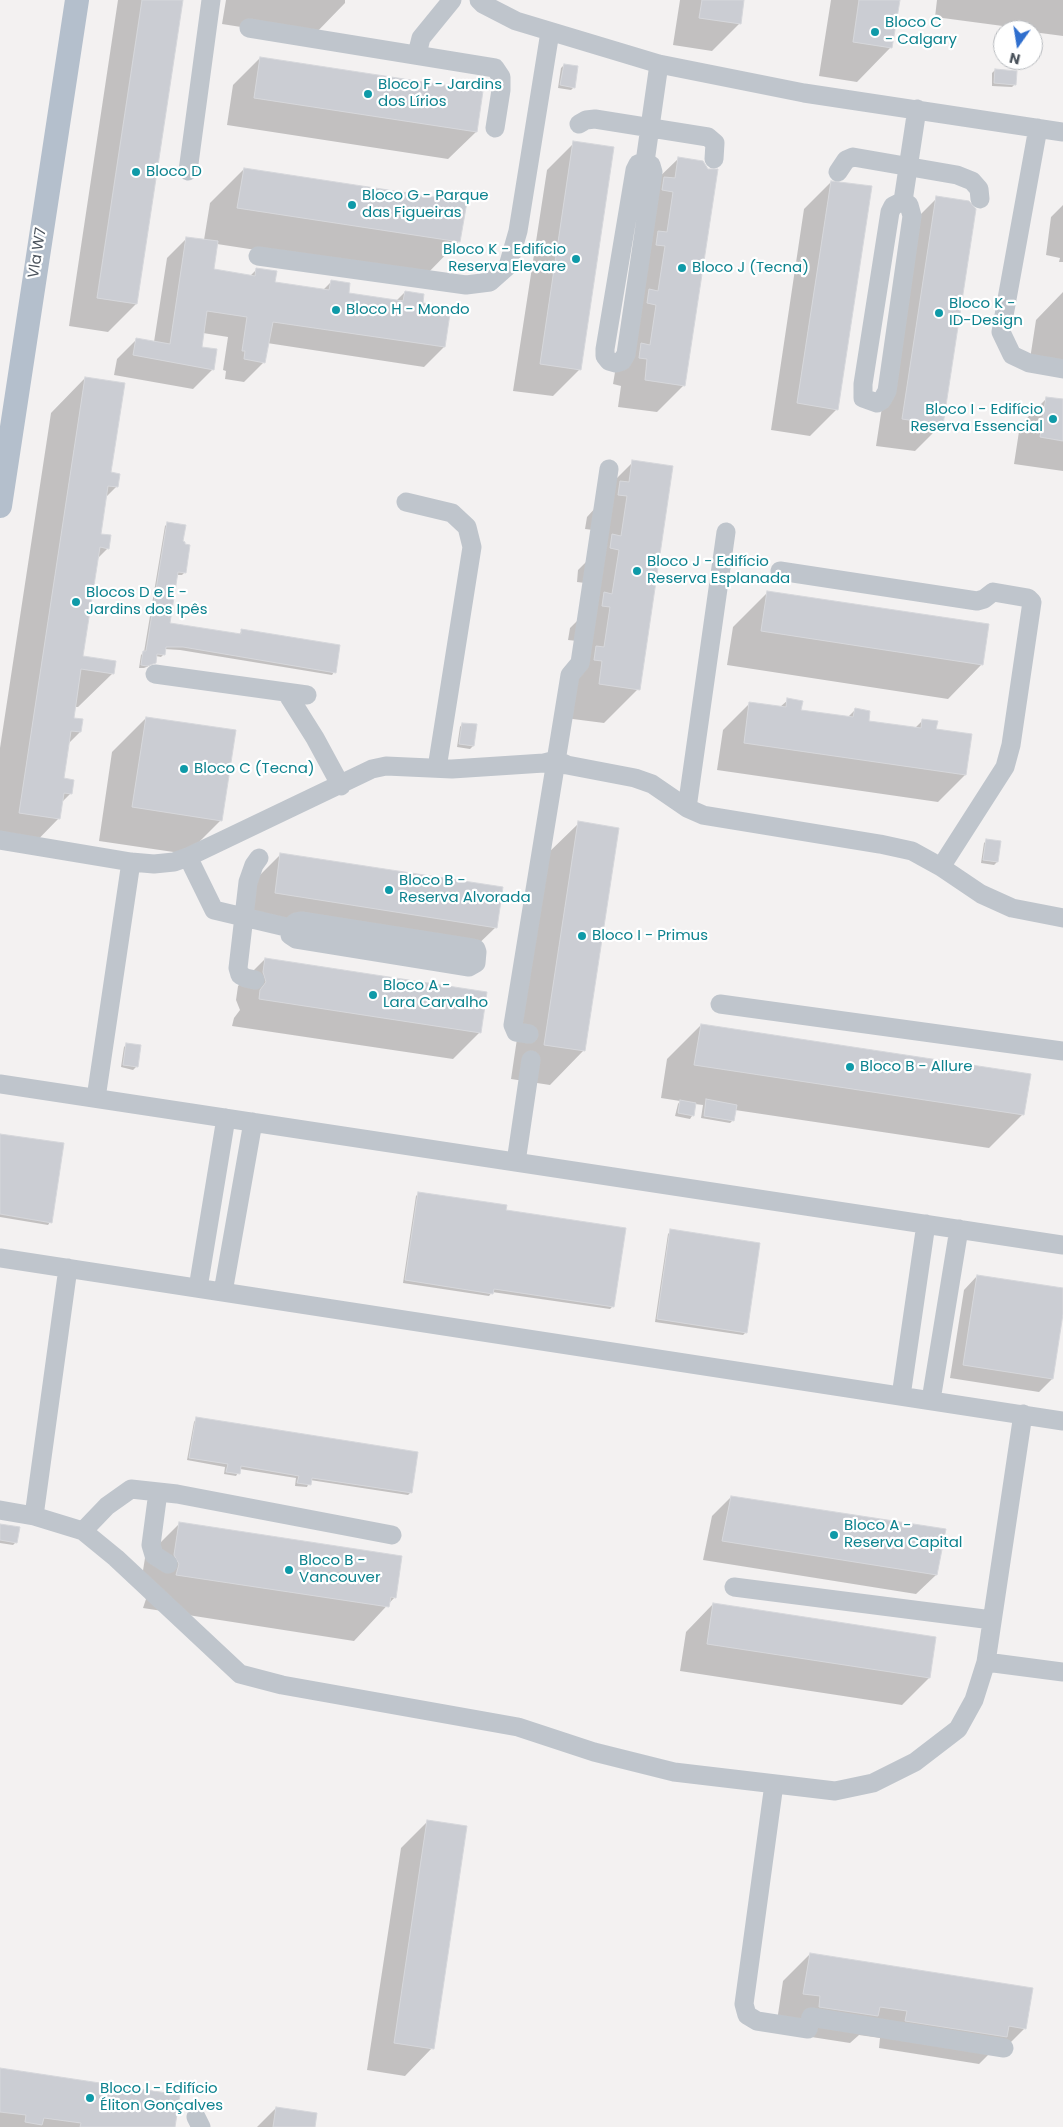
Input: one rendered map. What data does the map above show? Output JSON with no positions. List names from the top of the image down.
{
  "streets": {
    "main road": ["Vla W7"]
  },
  "places": [
    "Bloco C - Calgary",
    "Bloco F - Jardins dos Lírios",
    "Bloco D",
    "Bloco G - Parque das Figueiras",
    "Bloco K - Edifício Reserva Elevare",
    "Bloco J (Tecna)",
    "Bloco H - Mondo",
    "Bloco K - ID-Design",
    "Bloco I - Edifício Reserva Essencial",
    "Bloco J - Edifício Reserva Esplanada",
    "Blocos D e E - Jardins dos Ipês",
    "Bloco C (Tecna)",
    "Bloco B - Reserva Alvorada",
    "Bloco I - Primus",
    "Bloco A - Lara Carvalho",
    "Bloco B - Allure",
    "Bloco A - Reserva Capital",
    "Bloco B - Vancouver",
    "Bloco I - Edifício Éliton Gonçalves"
  ],
  "north": "bottom"
}
